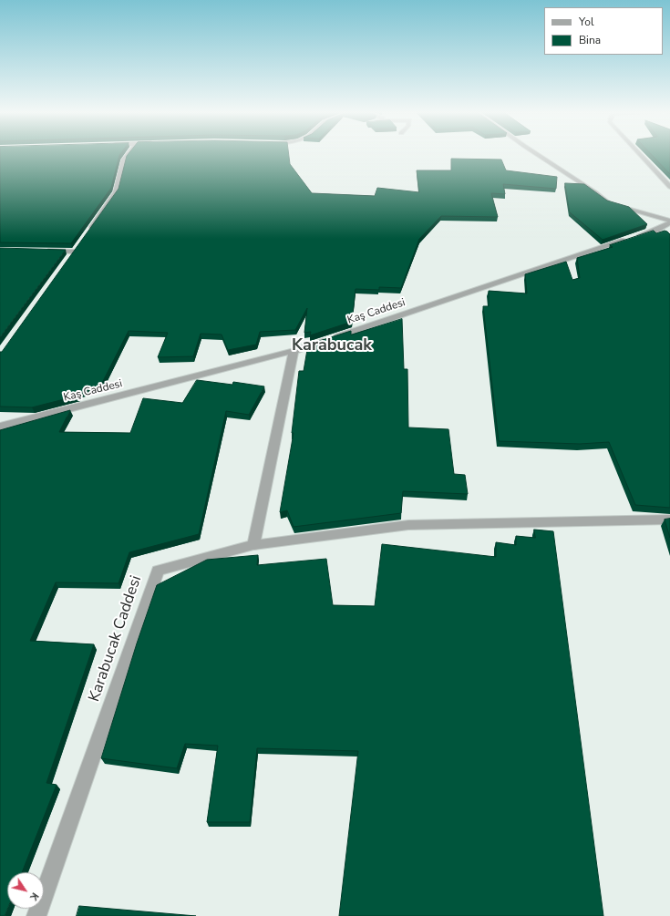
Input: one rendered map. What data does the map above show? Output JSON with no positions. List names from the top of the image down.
{
  "streets": {
    "street": ["Kaş Caddesi", "Karabucak Caddesi"]
  },
  "districts": ["Karabucak"],
  "legend": ["Yol", "Bina"],
  "north": "bottom right"
}
